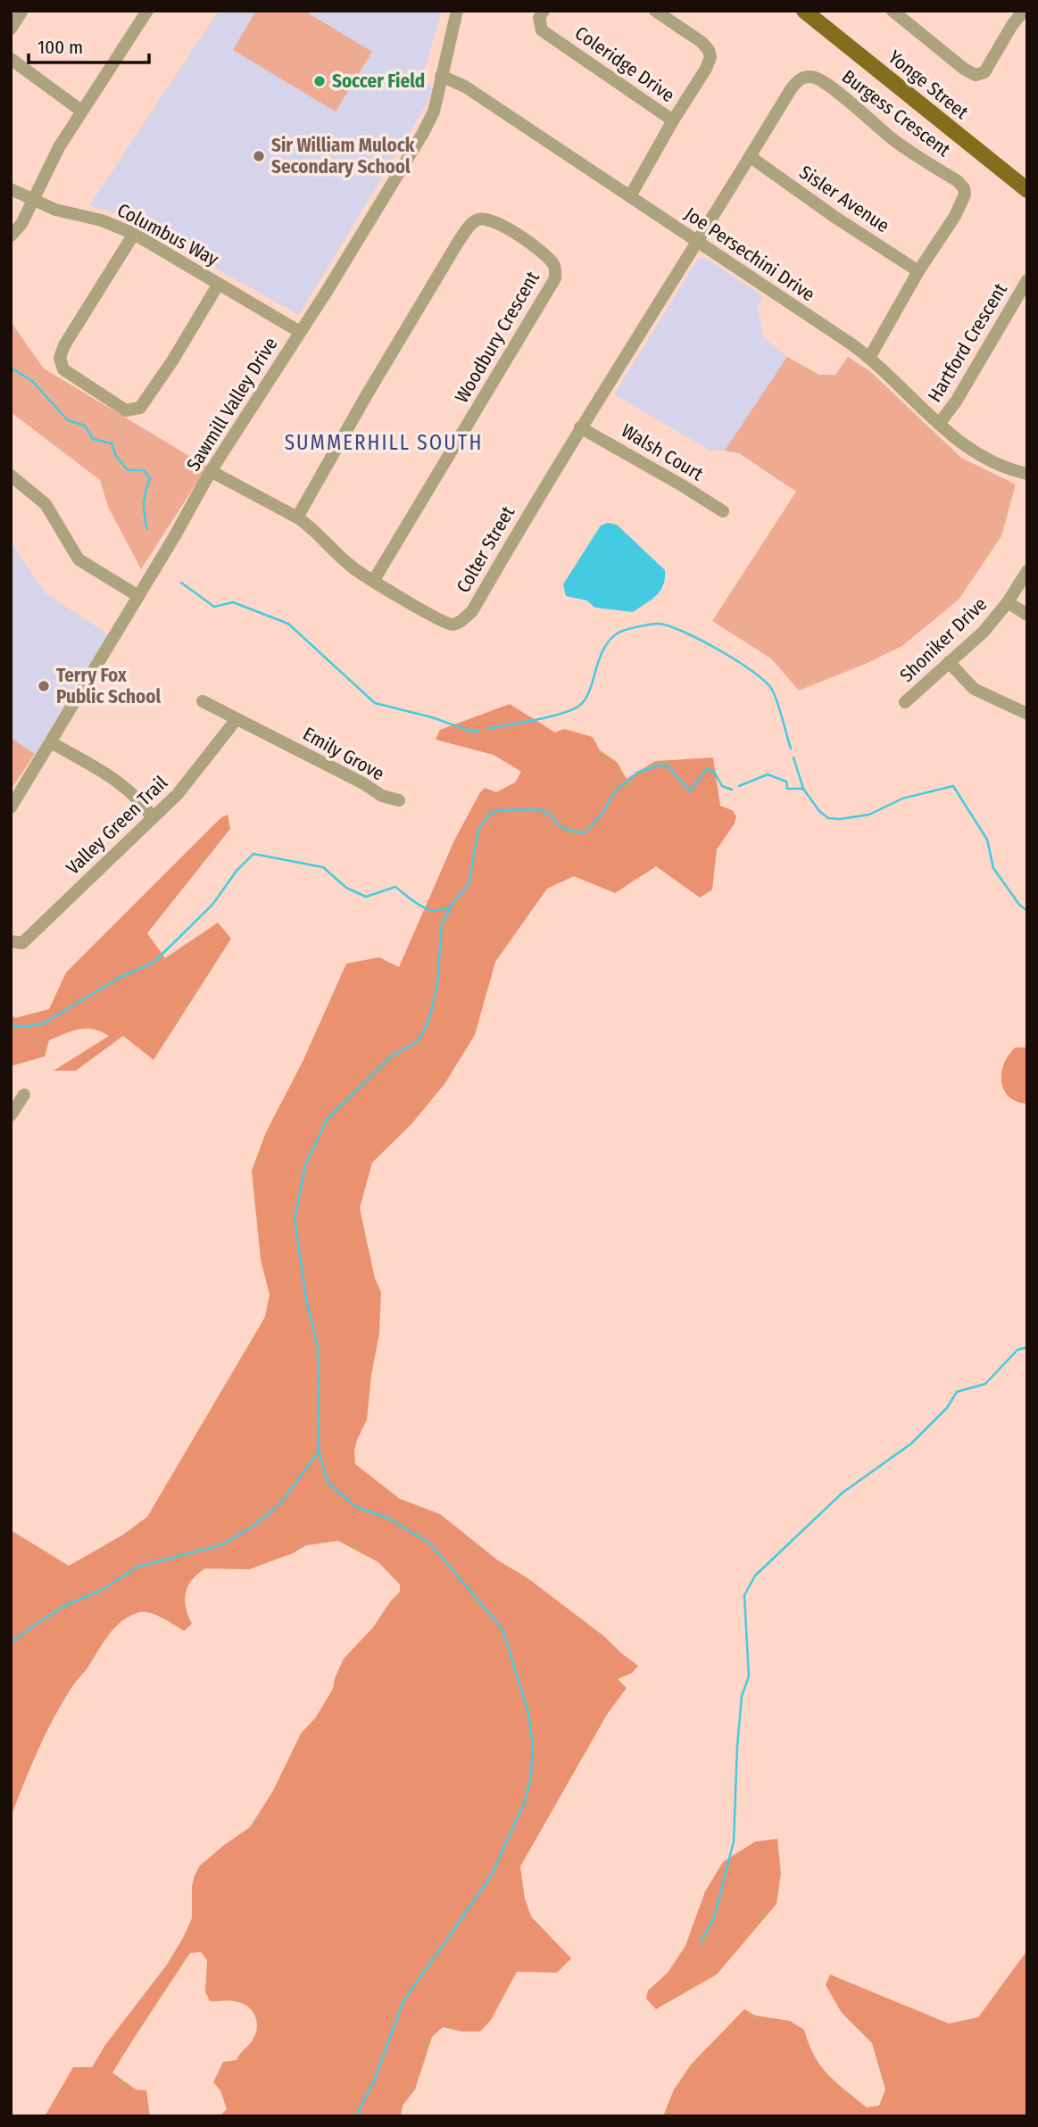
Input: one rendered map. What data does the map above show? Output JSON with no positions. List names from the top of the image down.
{
  "streets": {
    "main road": ["Yonge Street"],
    "street": [
      "Coleridge Drive",
      "Burgess Crescent",
      "Sisler Avenue",
      "Columbus Way",
      "Joe Persechini Drive",
      "Woodbury Crescent",
      "Hartford Crescent",
      "Sawmill Valley Drive",
      "Walsh Court",
      "Colter Street",
      "Shoniker Drive",
      "Emily Grove",
      "Valley Green Trail"
    ]
  },
  "crossings": [
    ["Coleridge Drive", "Joe Persechini Drive"],
    ["Burgess Crescent", "Sisler Avenue"],
    ["Burgess Crescent", "Joe Persechini Drive"],
    ["Burgess Crescent", "Colter Street"],
    ["Columbus Way", "Sawmill Valley Drive"],
    ["Joe Persechini Drive", "Hartford Crescent"],
    ["Joe Persechini Drive", "Sawmill Valley Drive"],
    ["Joe Persechini Drive", "Colter Street"],
    ["Woodbury Crescent", "Colter Street"],
    ["Sawmill Valley Drive", "Colter Street"],
    ["Walsh Court", "Colter Street"],
    ["Emily Grove", "Valley Green Trail"]
  ],
  "districts": ["SUMMERHILL SOUTH"],
  "places": ["Soccer Field", "Sir William Mulock Secondary School", "Terry Fox Public School"],
  "scale_bar": "100 m"
}
